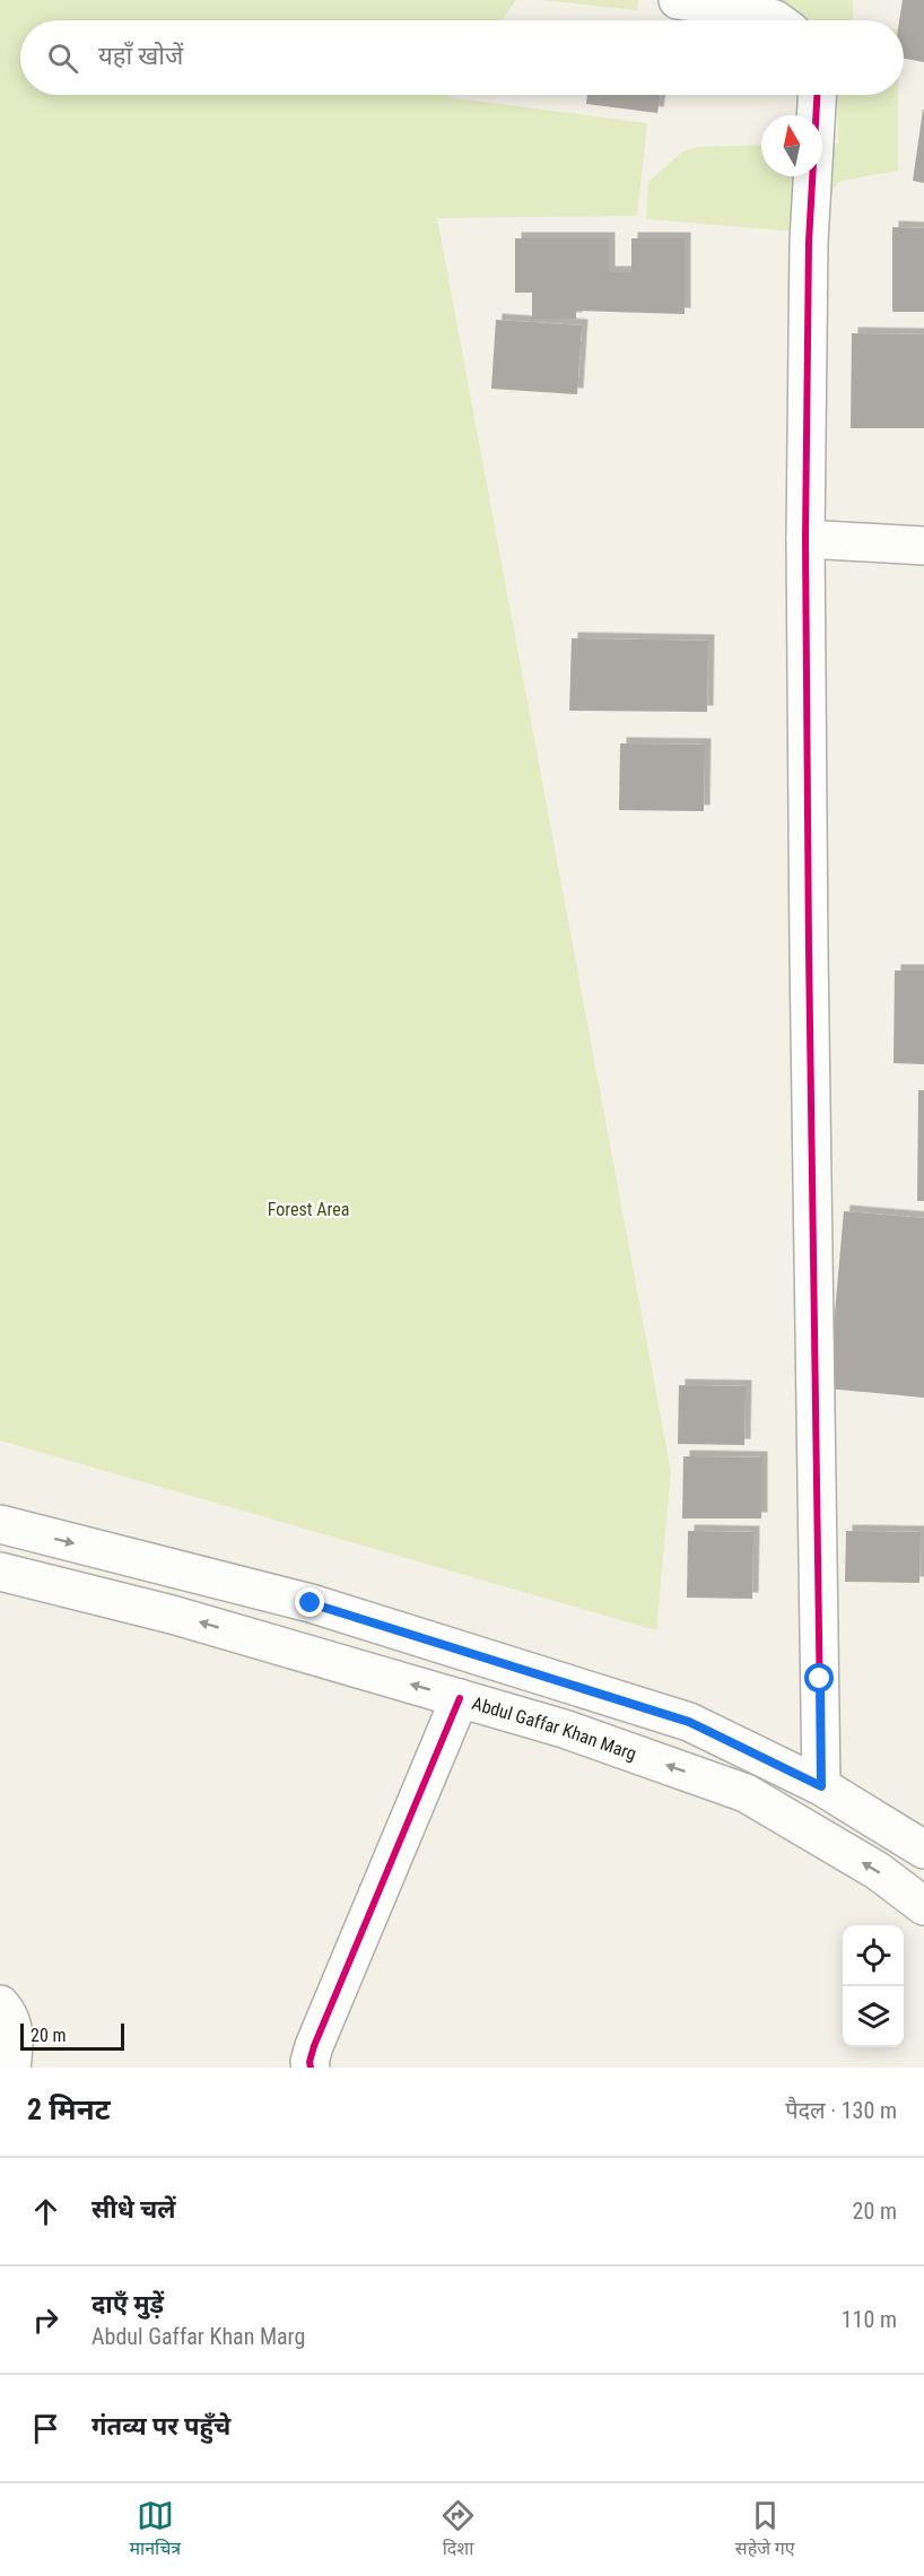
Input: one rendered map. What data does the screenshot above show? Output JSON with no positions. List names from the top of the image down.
{
  "streets": {
    "street": ["Abdul Gaffar Khan Marg"]
  },
  "parks": ["Forest Area"],
  "scale_bar": "20 m",
  "north": "top",
  "page": {
    "search": "यहाँ खोजें",
    "scale": "20 m",
    "heading": ["2 मिनट", "पैदल · 130 m"],
    "list": [
      ["सीधे चलें", "20 m"],
      ["दाएँ मुड़ें", "Abdul Gaffar Khan Marg", "110 m"],
      "गंतव्य पर पहुँचे"
    ],
    "nav": ["मानचित्र", "दिशा", "सहेजे गए"]
  }
}
